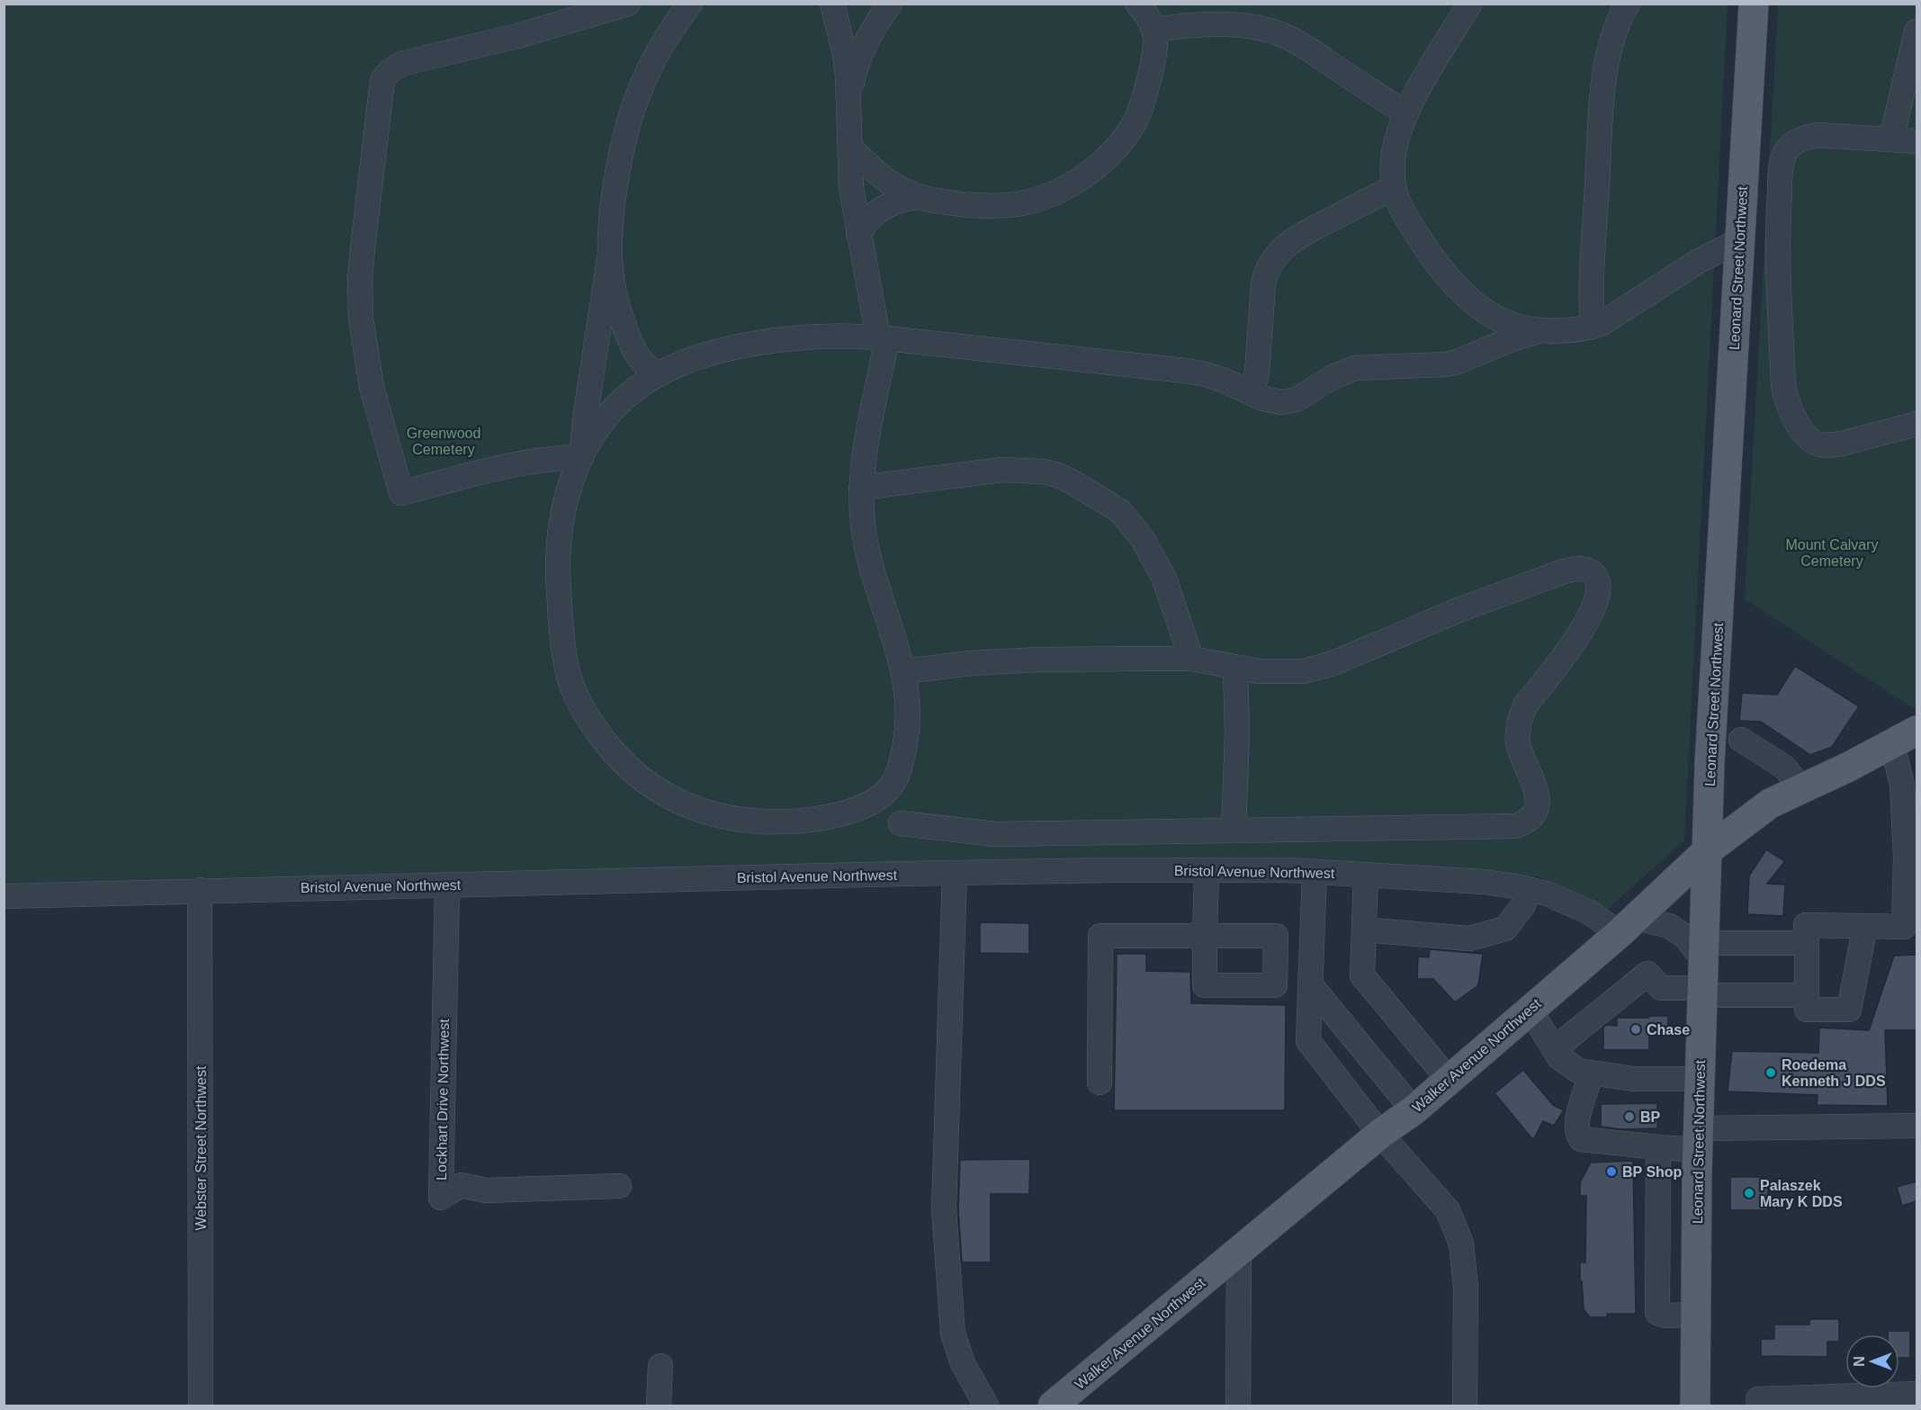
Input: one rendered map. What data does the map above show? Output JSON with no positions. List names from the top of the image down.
{
  "streets": {
    "main road": ["Leonard Street Northwest", "Walker Avenue Northwest"],
    "street": ["Bristol Avenue Northwest", "Lockhart Drive Northwest", "Webster Street Northwest"]
  },
  "crossings": [
    ["Leonard Street Northwest", "Walker Avenue Northwest"],
    ["Bristol Avenue Northwest", "Walker Avenue Northwest"],
    ["Bristol Avenue Northwest", "Lockhart Drive Northwest"],
    ["Bristol Avenue Northwest", "Webster Street Northwest"]
  ],
  "parks": ["Greenwood Cemetery", "Mount Calvary Cemetery"],
  "places": [
    "Chase",
    "Roedema Kenneth J DDS",
    "BP",
    "BP Shop",
    "Palaszek Mary K DDS"
  ],
  "north": "left"
}
